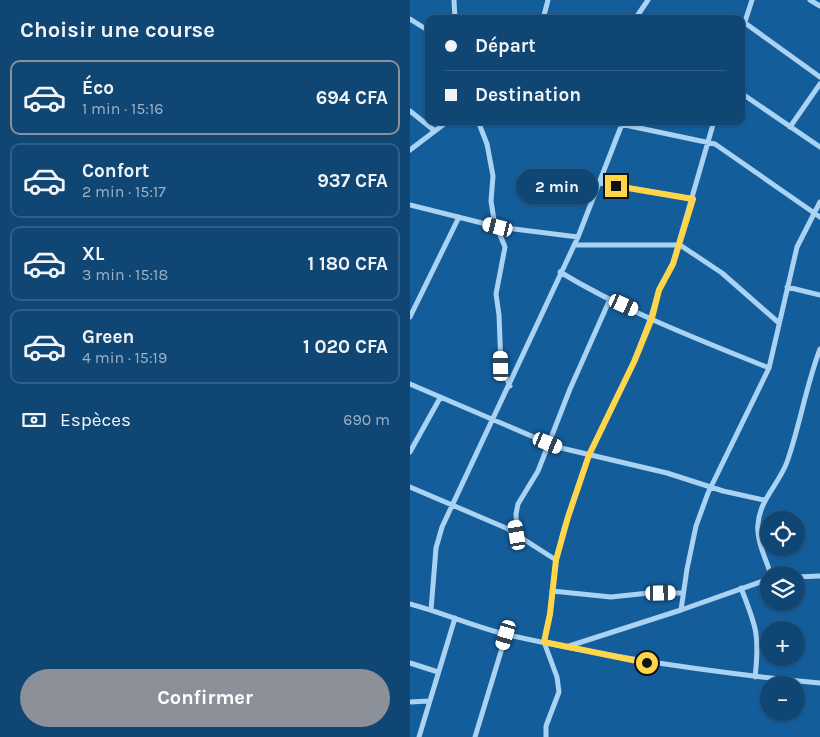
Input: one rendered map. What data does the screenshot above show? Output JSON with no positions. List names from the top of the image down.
{
  "page": {
    "heading": "Choisir une course",
    "banner": ["Départ", "Destination"],
    "list": [
      {
        "name": "Éco",
        "note": "1 min · 15:16",
        "value": "694 CFA"
      },
      {
        "name": "Confort",
        "note": "2 min · 15:17",
        "value": "937 CFA"
      },
      {
        "name": "XL",
        "note": "3 min · 15:18",
        "value": "1 180 CFA"
      },
      {
        "name": "Green",
        "note": "4 min · 15:19",
        "value": "1 020 CFA"
      }
    ],
    "bubble": "2 min",
    "pay": ["Espèces", "690 m"],
    "map_buttons": ["+", "−"],
    "buttons": "Confirmer"
  }
}
